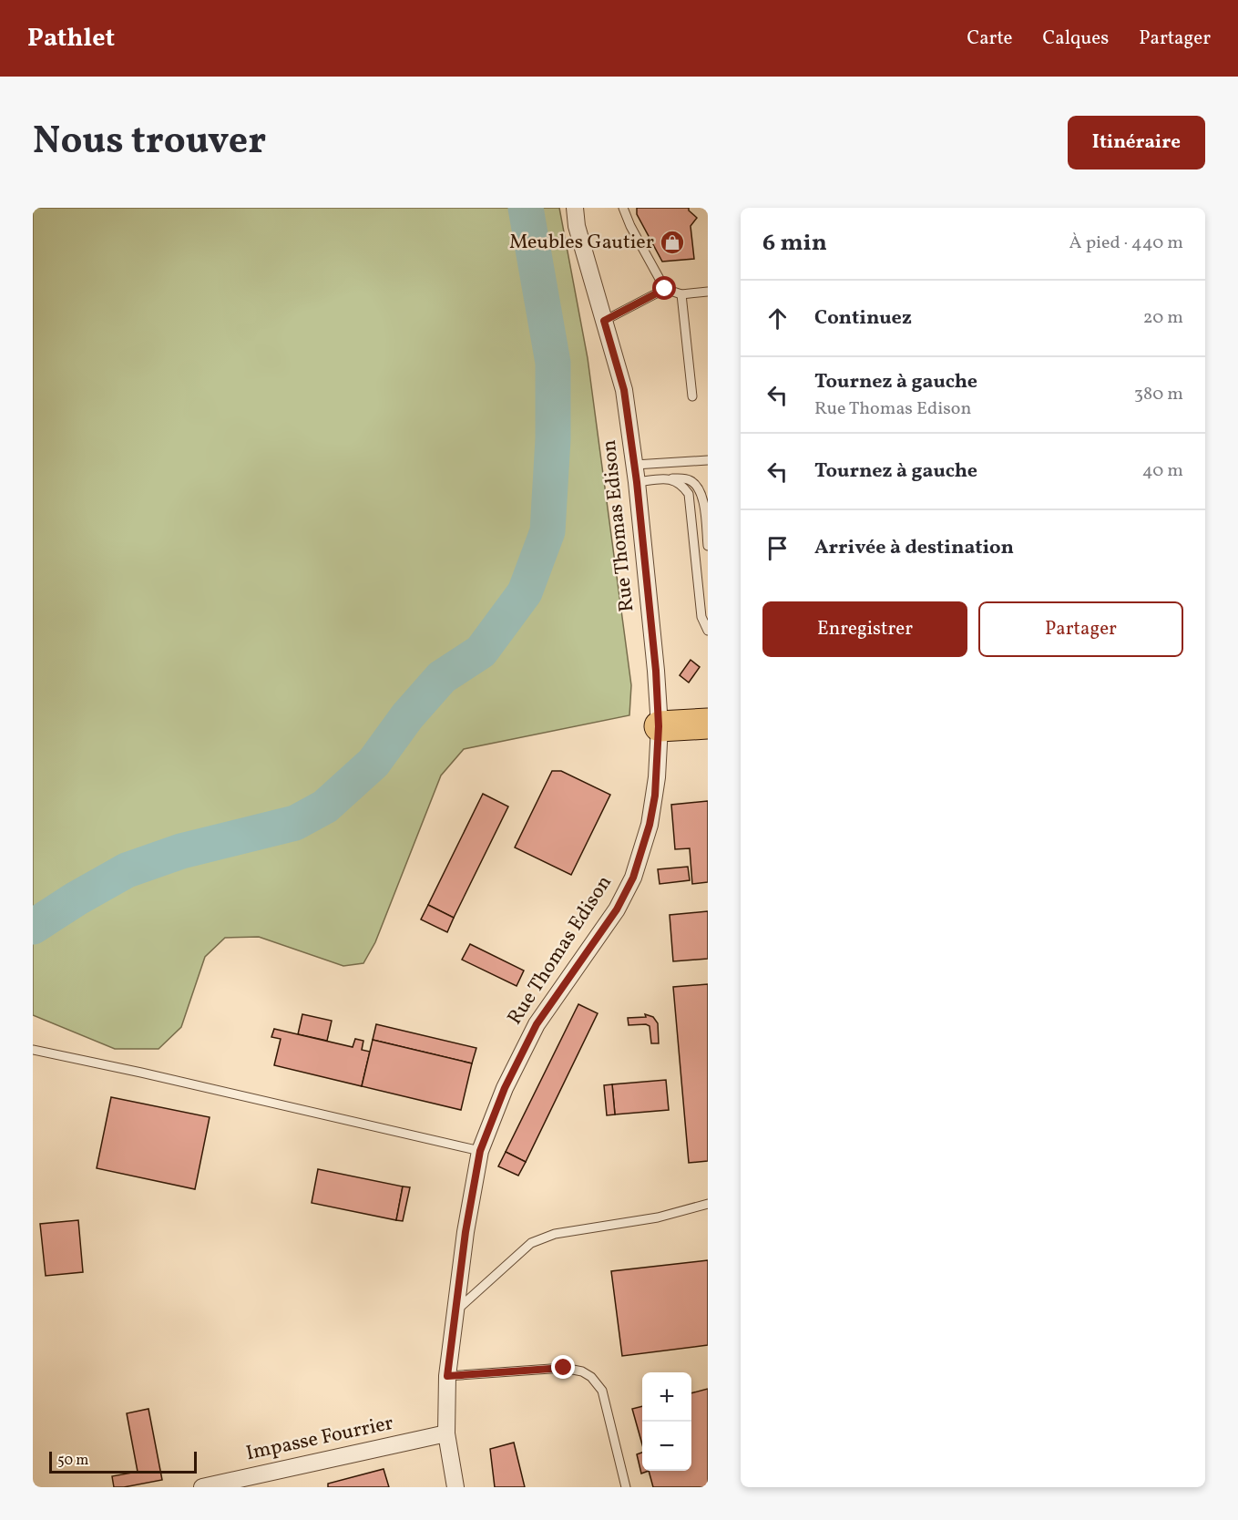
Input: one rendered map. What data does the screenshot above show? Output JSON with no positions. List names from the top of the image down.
{
  "streets": {
    "street": ["Rue Thomas Edison", "Impasse Fourrier"]
  },
  "crossings": [
    ["Rue Thomas Edison", "Impasse Fourrier"]
  ],
  "places": {
    "shop": ["Meubles Gautier"]
  },
  "scale_bar": "50 m",
  "page": {
    "header": "Pathlet",
    "nav": ["Carte", "Calques", "Partager"],
    "title": "Nous trouver",
    "buttons": [
      "Itinéraire",
      ["Enregistrer", "Partager"]
    ],
    "heading": ["6 min", "À pied · 440 m"],
    "list": [
      ["Continuez", "20 m"],
      ["Tournez à gauche", "Rue Thomas Edison", "380 m"],
      ["Tournez à gauche", "40 m"],
      "Arrivée à destination"
    ],
    "map_buttons": ["+", "−"],
    "scale": "50 m"
  }
}
